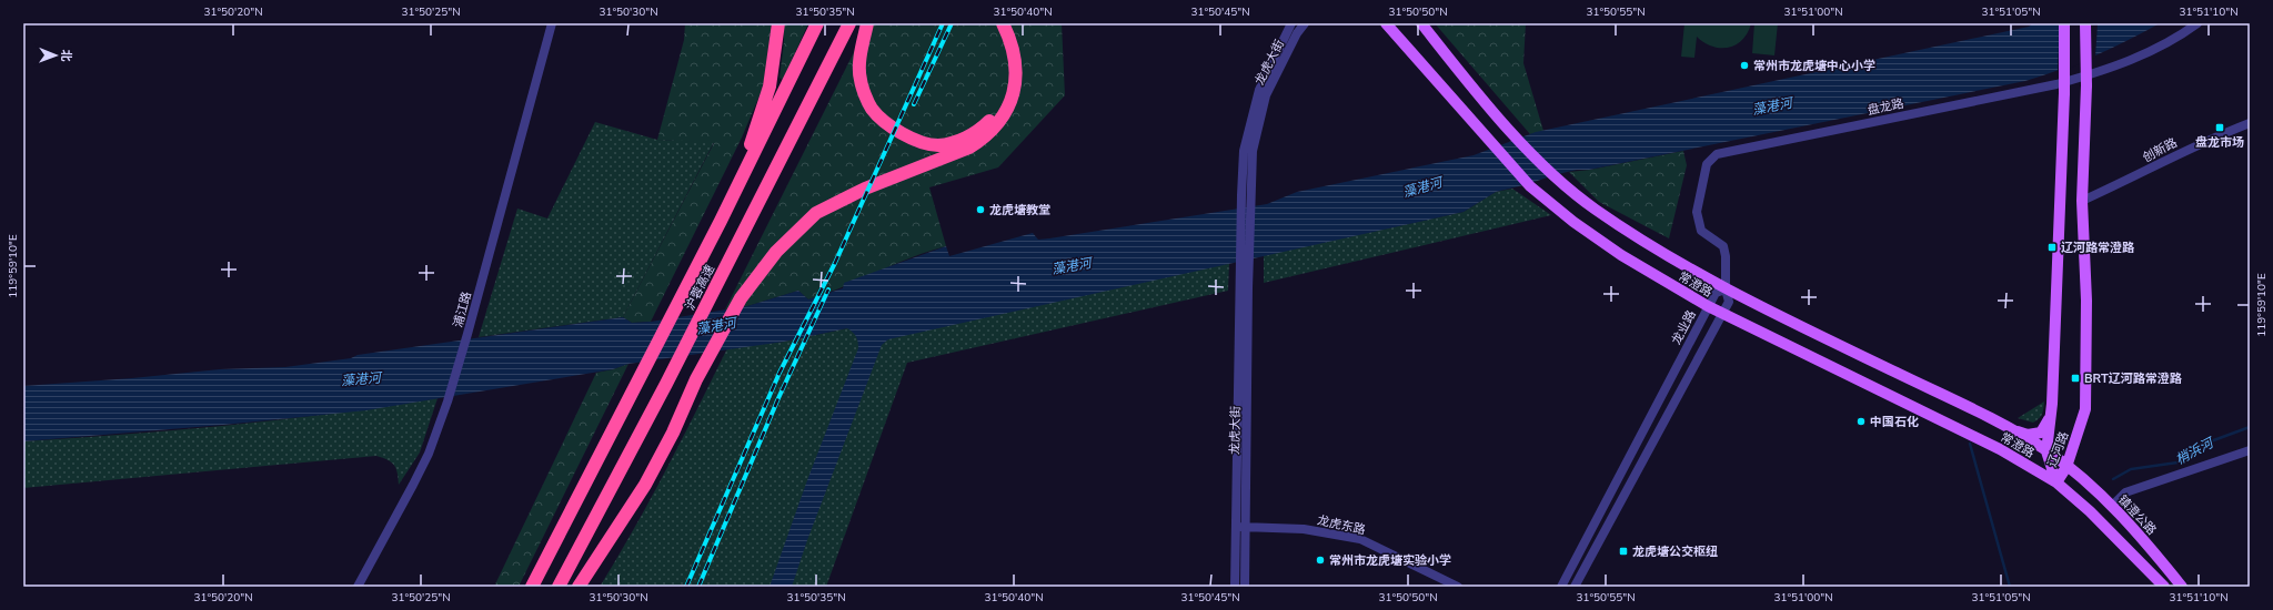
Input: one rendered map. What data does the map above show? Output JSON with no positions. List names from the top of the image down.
{
  "streets": {
    "highway": ["沪蓉高速"],
    "main road": ["常澄路", "辽河路", "镇澄公路"],
    "street": [
      "龙虎大街",
      "盘龙路",
      "创新路",
      "浦江路",
      "龙业路",
      "龙虎东路"
    ]
  },
  "crossings": [
    ["龙虎大街", "龙虎东路"],
    ["盘龙路", "常澄路"],
    ["盘龙路", "龙业路"],
    ["创新路", "辽河路"],
    ["常澄路", "龙业路"],
    ["常澄路", "辽河路"],
    ["常澄路", "镇澄公路"],
    ["辽河路", "镇澄公路"]
  ],
  "water": ["藻港河", "梢浜河"],
  "places": {
    "other": [
      "常州市龙虎塘中心小学",
      "龙虎塘教堂",
      "中国石化",
      "常州市龙虎塘实验小学"
    ],
    "transit": [
      "盘龙市场",
      "辽河路常澄路",
      "BRT辽河路常澄路",
      "龙虎塘公交枢纽"
    ]
  },
  "north": "right",
  "coordinates": [
    "31°50'20\"N",
    "31°50'25\"N",
    "31°50'30\"N",
    "31°50'35\"N",
    "31°50'40\"N",
    "31°50'45\"N",
    "31°50'50\"N",
    "31°50'55\"N",
    "31°51'00\"N",
    "31°51'05\"N",
    "31°51'10\"N",
    "119°59'10\"E"
  ]
}
